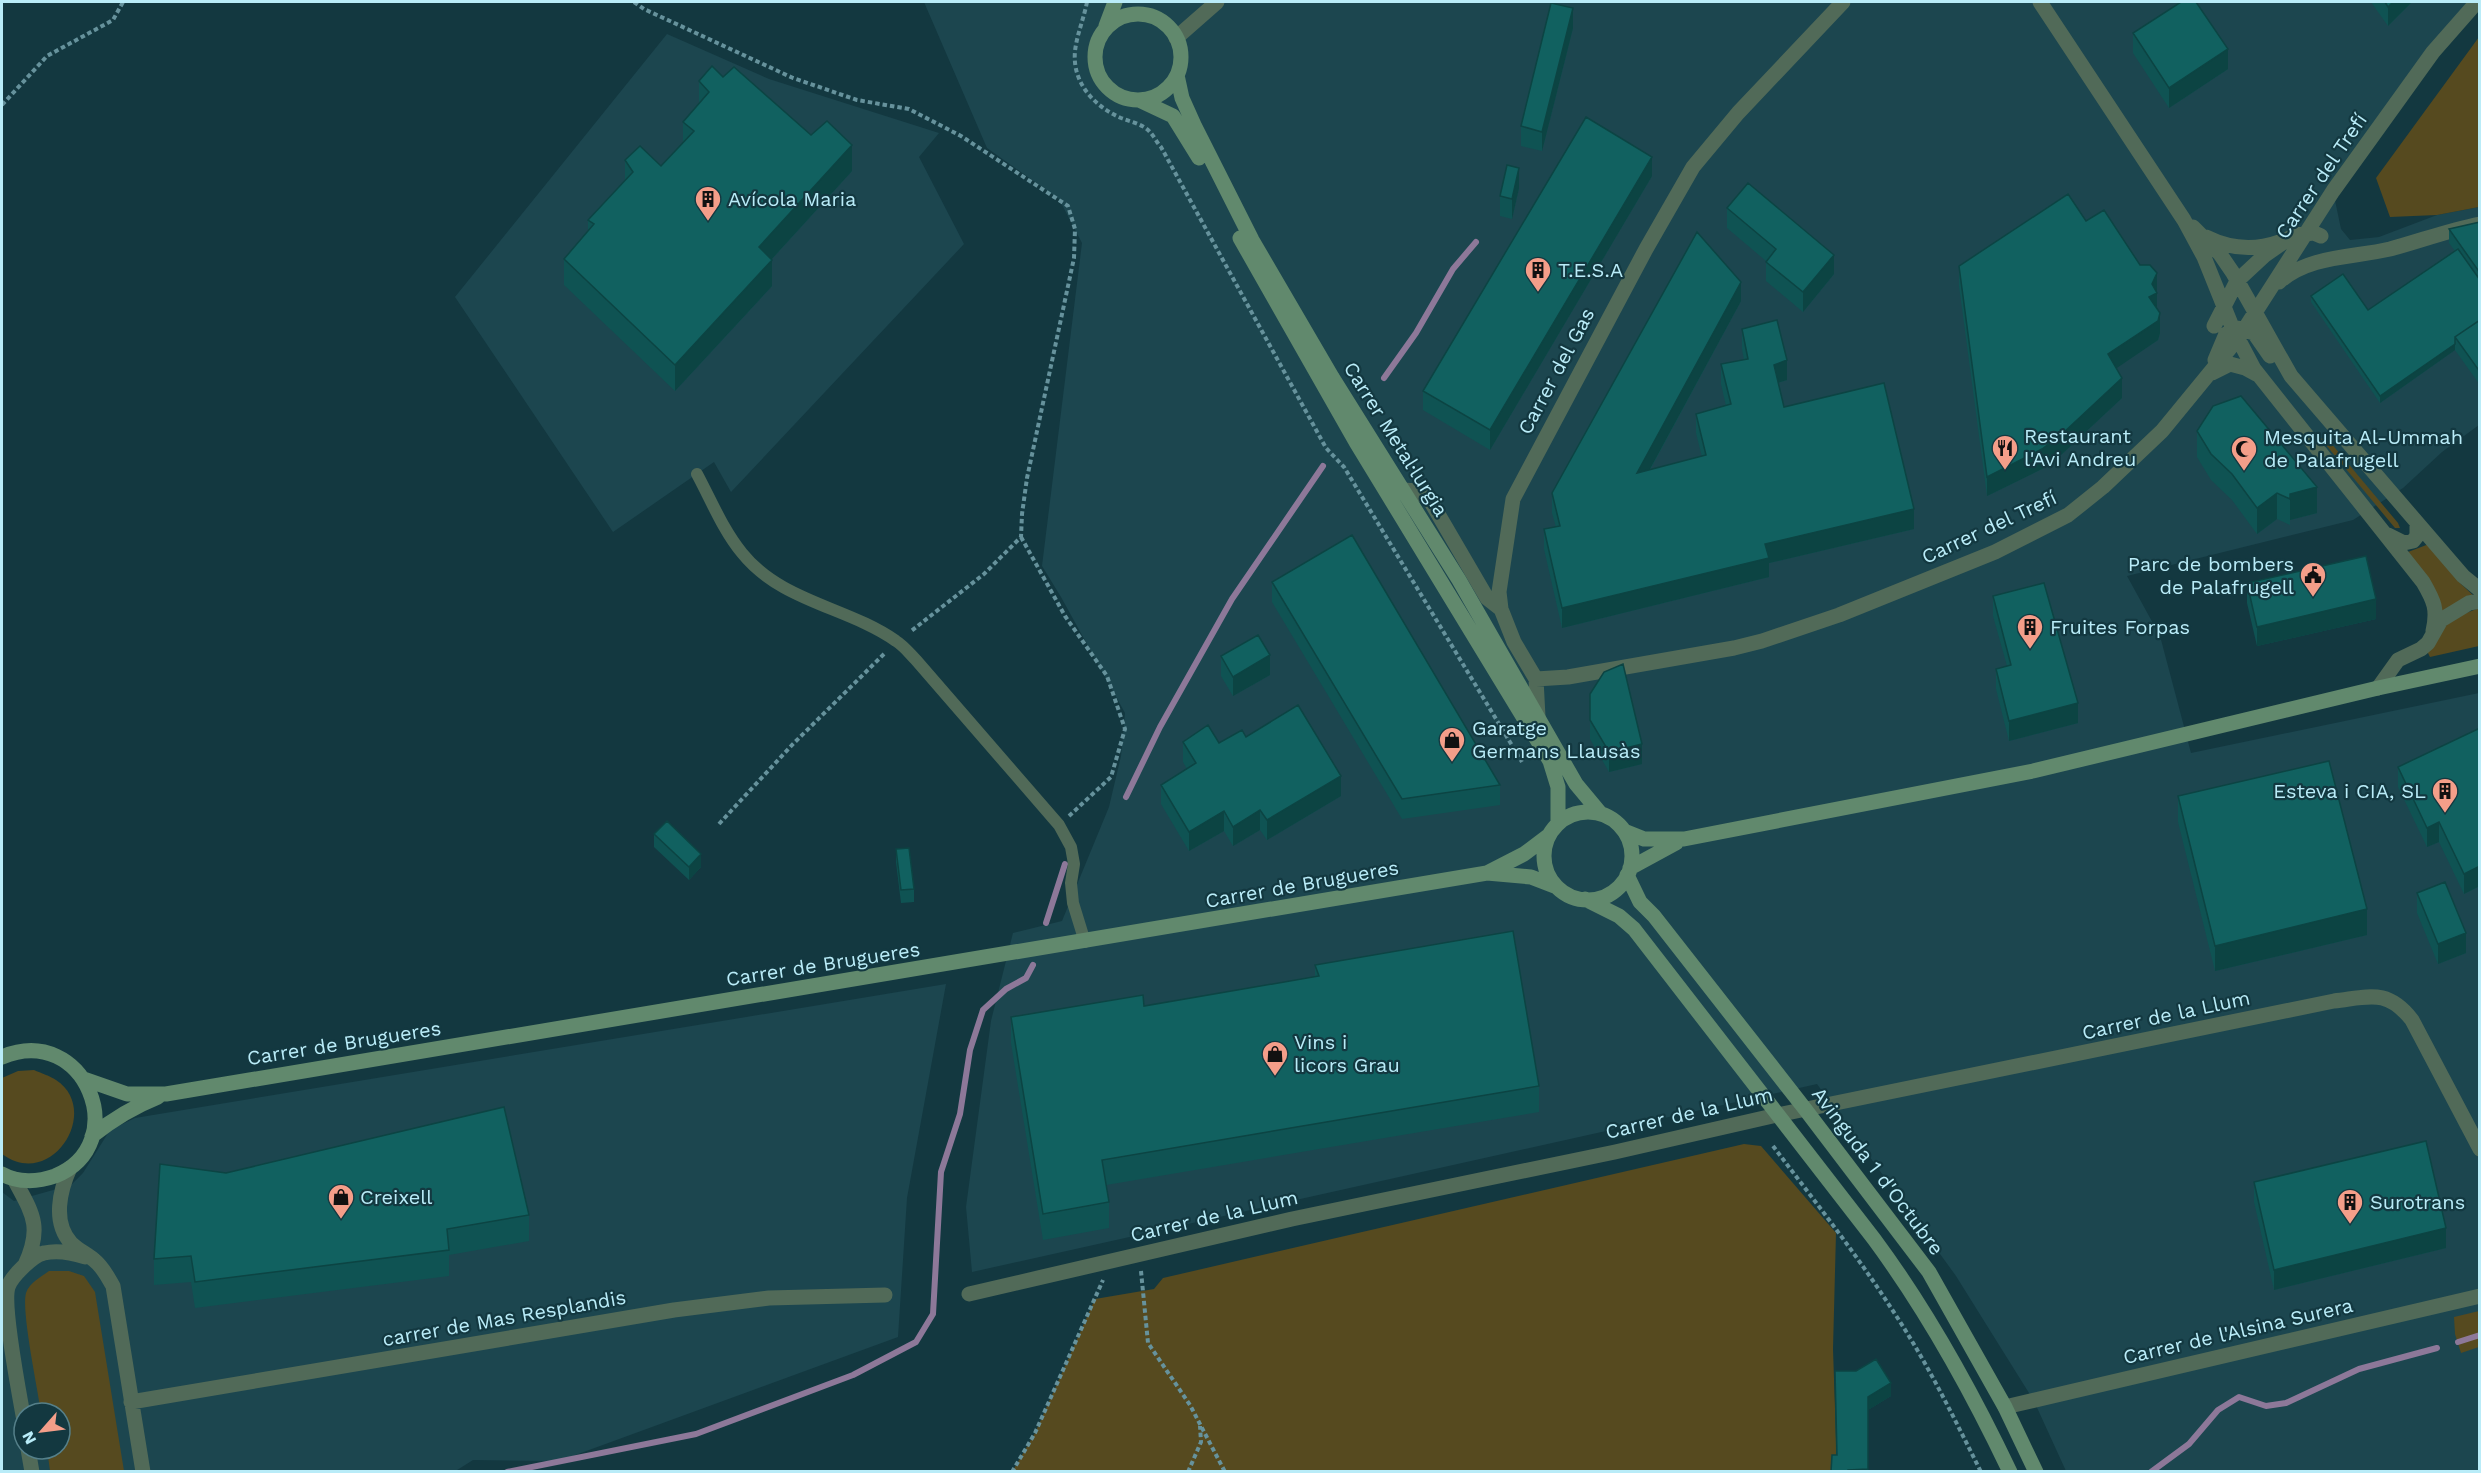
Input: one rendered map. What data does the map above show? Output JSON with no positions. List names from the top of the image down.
{
  "streets": {
    "main road": ["Carrer Metal·lurgia", "Carrer de Brugueres", "Avinguda 1 d'Octubre"],
    "street": [
      "Carrer del Trefí",
      "Carrer del Gas",
      "Carrer de la Llum",
      "carrer de Mas Resplandis",
      "Carrer de l'Alsina Surera"
    ]
  },
  "crossings": [
    ["Carrer del Trefí", "Carrer del Gas"],
    ["Carrer del Gas", "Carrer Metal·lurgia"],
    ["Carrer Metal·lurgia", "Avinguda 1 d'Octubre"],
    ["Carrer de la Llum", "Avinguda 1 d'Octubre"],
    ["Avinguda 1 d'Octubre", "Carrer de l'Alsina Surera"]
  ],
  "places": {
    "building": [
      "Avícola Maria",
      "T.E.S.A",
      "Fruites Forpas",
      "Esteva i CIA, SL",
      "Surotrans"
    ],
    "restaurant": ["Restaurant l'Avi Andreu"],
    "mosque": ["Mesquita Al-Ummah de Palafrugell"],
    "public building": ["Parc de bombers de Palafrugell"],
    "shop": ["Garatge Germans Llausàs", "Vins i licors Grau", "Creixell"]
  },
  "north": "bottom left"
}
